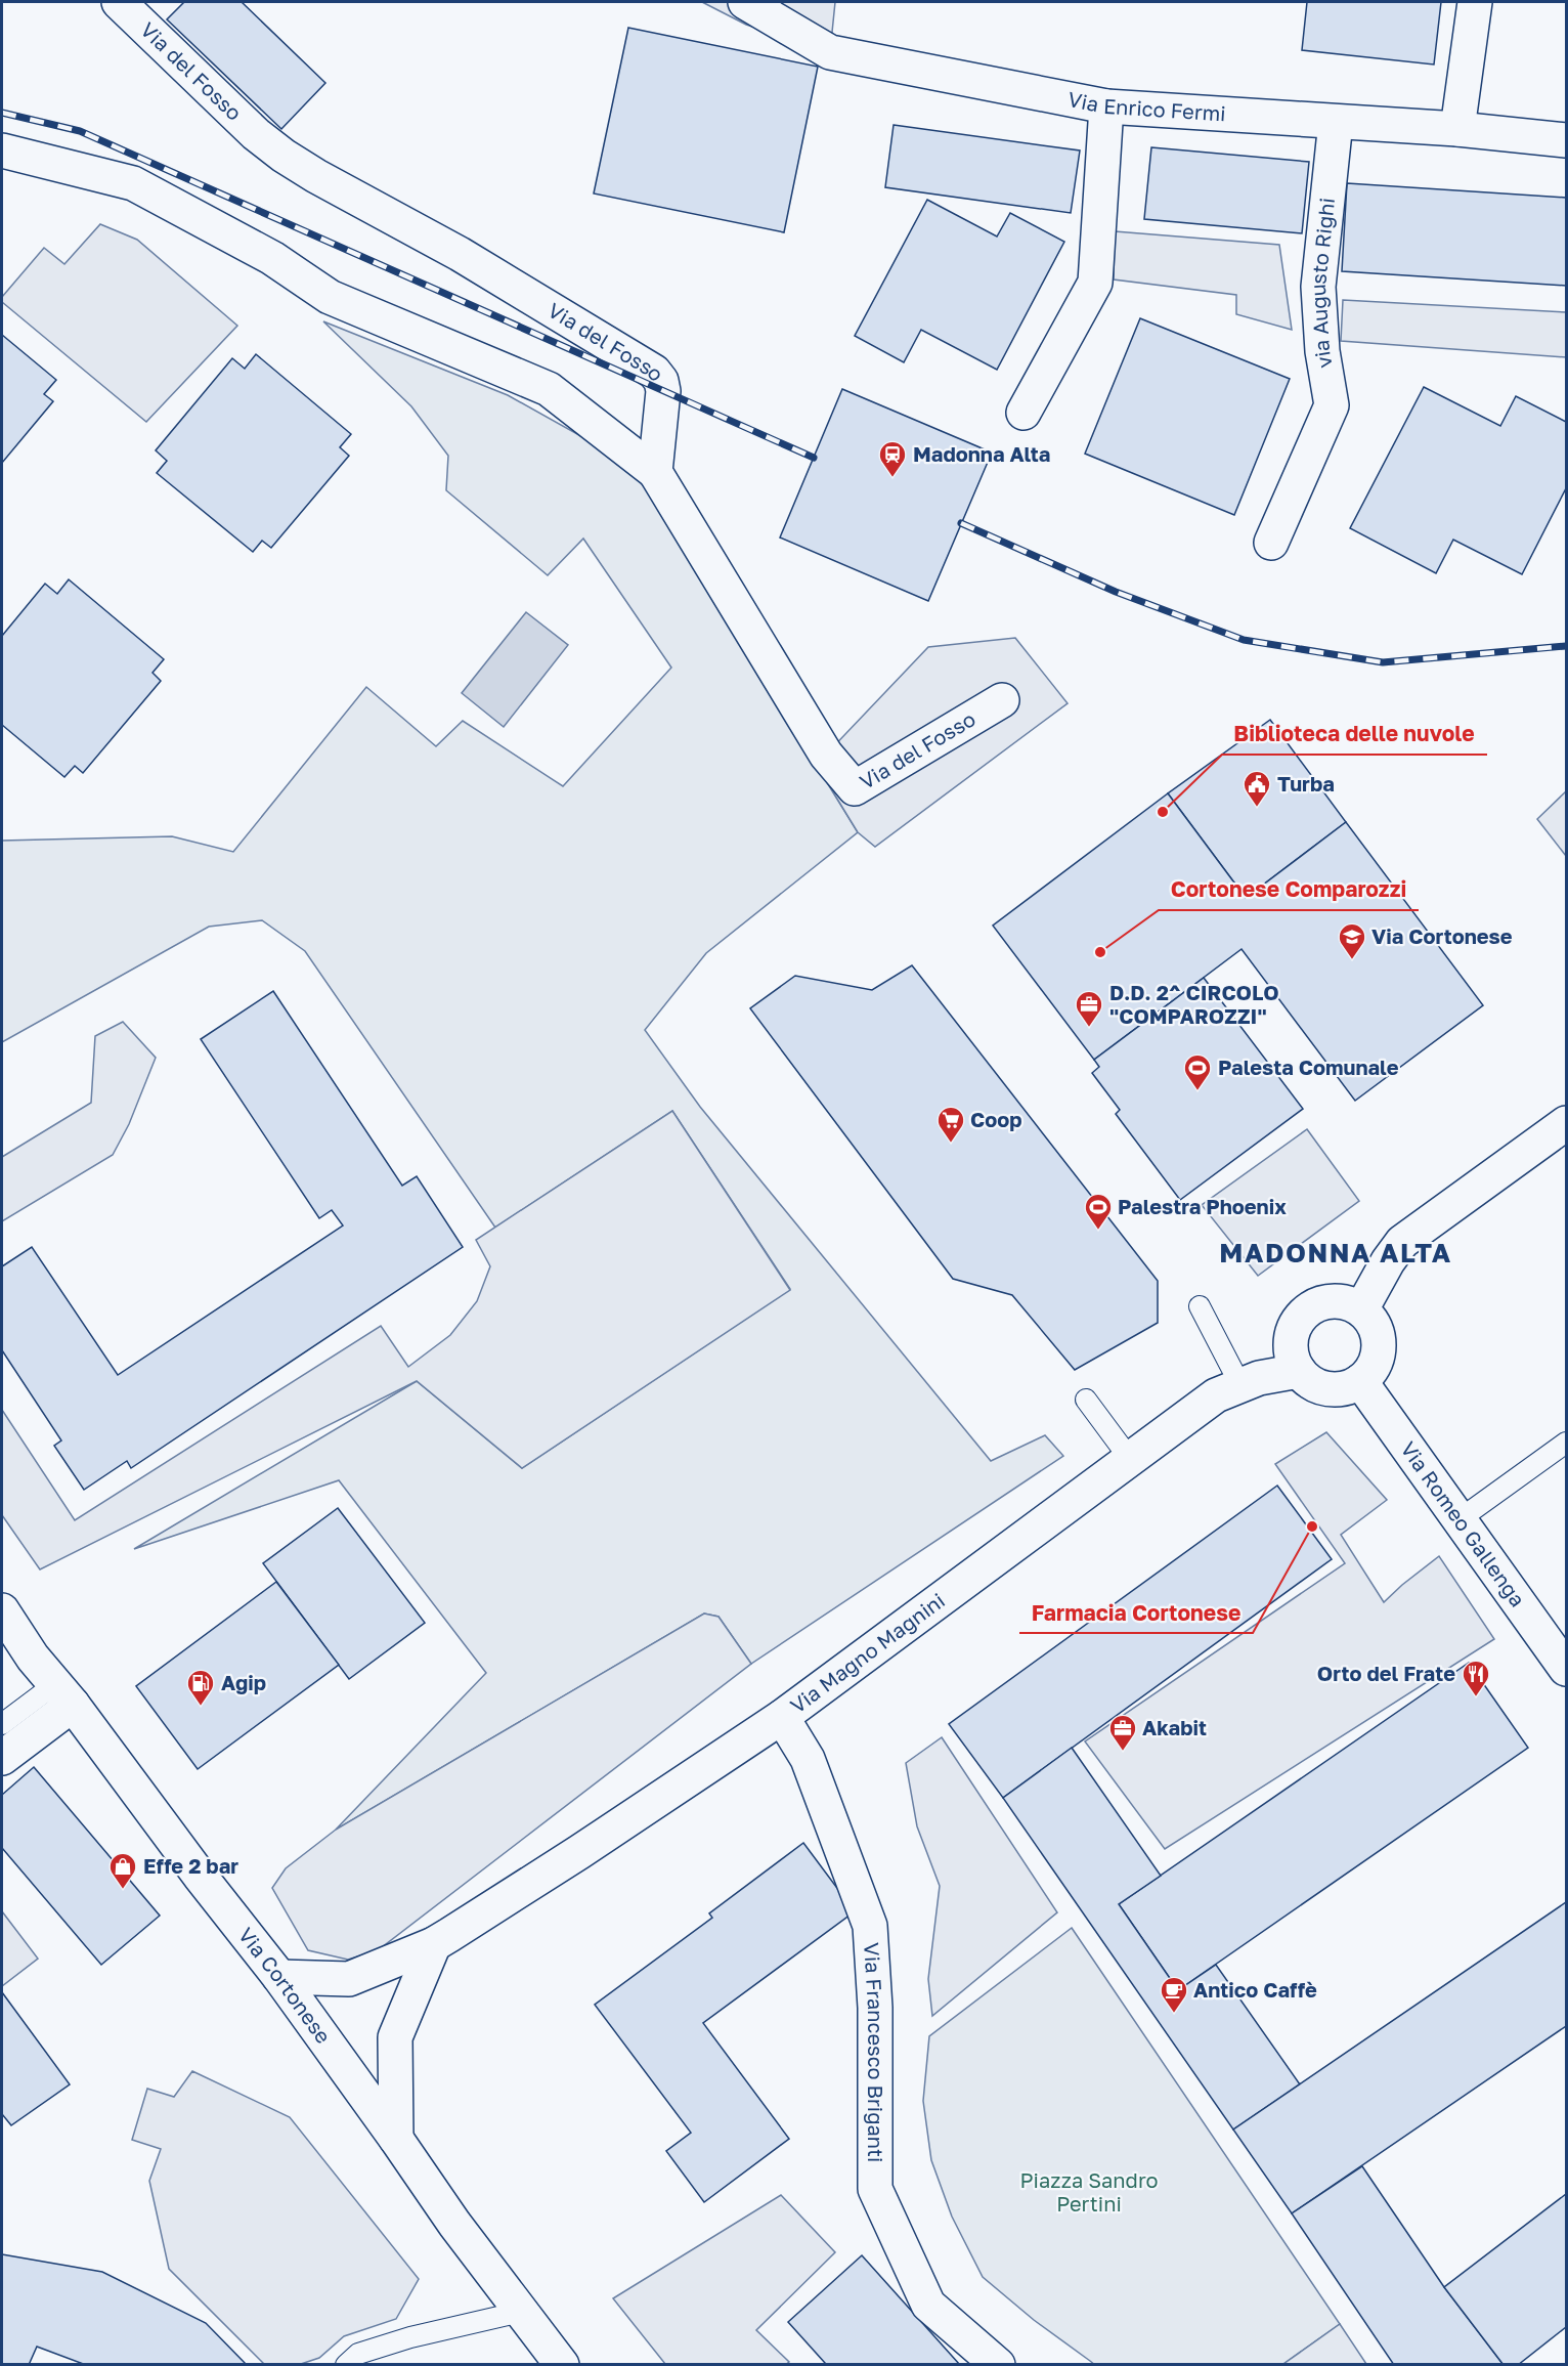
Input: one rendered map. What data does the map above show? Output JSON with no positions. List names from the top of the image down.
{
  "streets": {
    "street": [
      "Via del Fosso",
      "Via Enrico Fermi",
      "via Augusto Righi",
      "Via Romeo Gallenga",
      "Via Magno Magnini",
      "Via Cortonese",
      "Via Francesco Briganti"
    ]
  },
  "crossings": [
    ["Via Enrico Fermi", "via Augusto Righi"],
    ["Via Romeo Gallenga", "Via Magno Magnini"],
    ["Via Magno Magnini", "Via Cortonese"],
    ["Via Magno Magnini", "Via Francesco Briganti"]
  ],
  "districts": ["MADONNA ALTA"],
  "parks": ["Piazza Sandro Pertini"],
  "places": {
    "station": ["Madonna Alta"],
    "public building": ["Turba"],
    "other": ["Biblioteca delle nuvole", "Cortonese Comparozzi", "Farmacia Cortonese"],
    "school or university": ["Via Cortonese"],
    "office": ["D.D. 2^ CIRCOLO \"COMPAROZZI\"", "Akabit"],
    "sports": ["Palesta Comunale", "Palestra Phoenix"],
    "supermarket": ["Coop"],
    "restaurant": ["Orto del Frate"],
    "fuel station": ["Agip"],
    "shop": ["Effe 2 bar"],
    "cafe": ["Antico Caffè"]
  }
}
